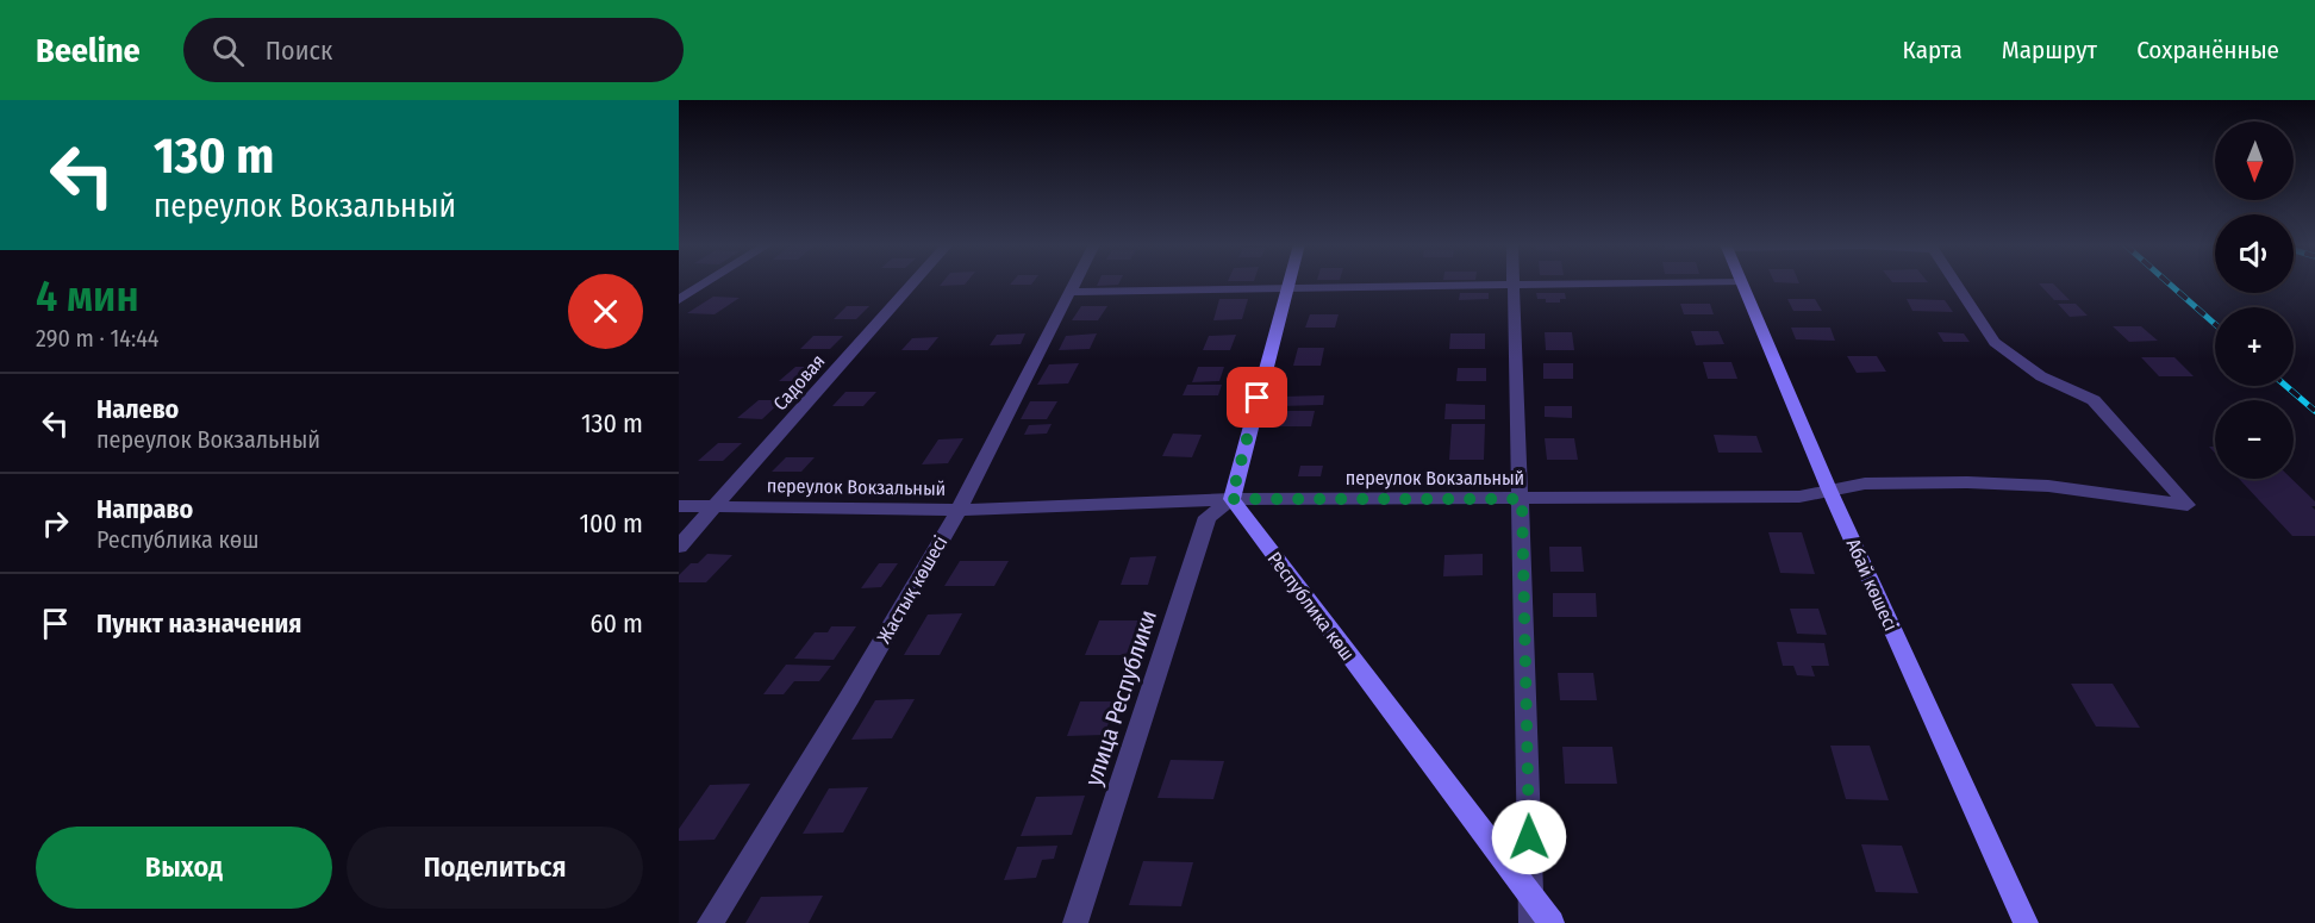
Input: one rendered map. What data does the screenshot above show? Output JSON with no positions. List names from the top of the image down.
{
  "streets": {
    "main road": ["Абай көшесі", "Республика көш"],
    "street": [
      "Садовая",
      "переулок Вокзальный",
      "Жастық көшесі",
      "улица Республики"
    ]
  },
  "crossings": [
    ["Садовая", "переулок Вокзальный"],
    ["переулок Вокзальный", "Абай көшесі"],
    ["переулок Вокзальный", "Жастық көшесі"],
    ["переулок Вокзальный", "Республика көш"],
    ["переулок Вокзальный", "улица Республики"],
    ["Республика көш", "улица Республики"]
  ],
  "north": "bottom",
  "page": {
    "header": "Beeline",
    "search": "Поиск",
    "nav": ["Карта", "Маршрут", "Сохранённые"],
    "turn": ["130 m", "переулок Вокзальный"],
    "map_buttons": ["+", "−"],
    "heading": ["4 мин", "290 m · 14:44"],
    "list": [
      {
        "name": "Налево",
        "note": "переулок Вокзальный",
        "value": "130 m"
      },
      {
        "name": "Направо",
        "note": "Республика көш",
        "value": "100 m"
      },
      {
        "name": "Пункт назначения",
        "value": "60 m"
      }
    ],
    "buttons": ["Выход", "Поделиться"]
  }
}
